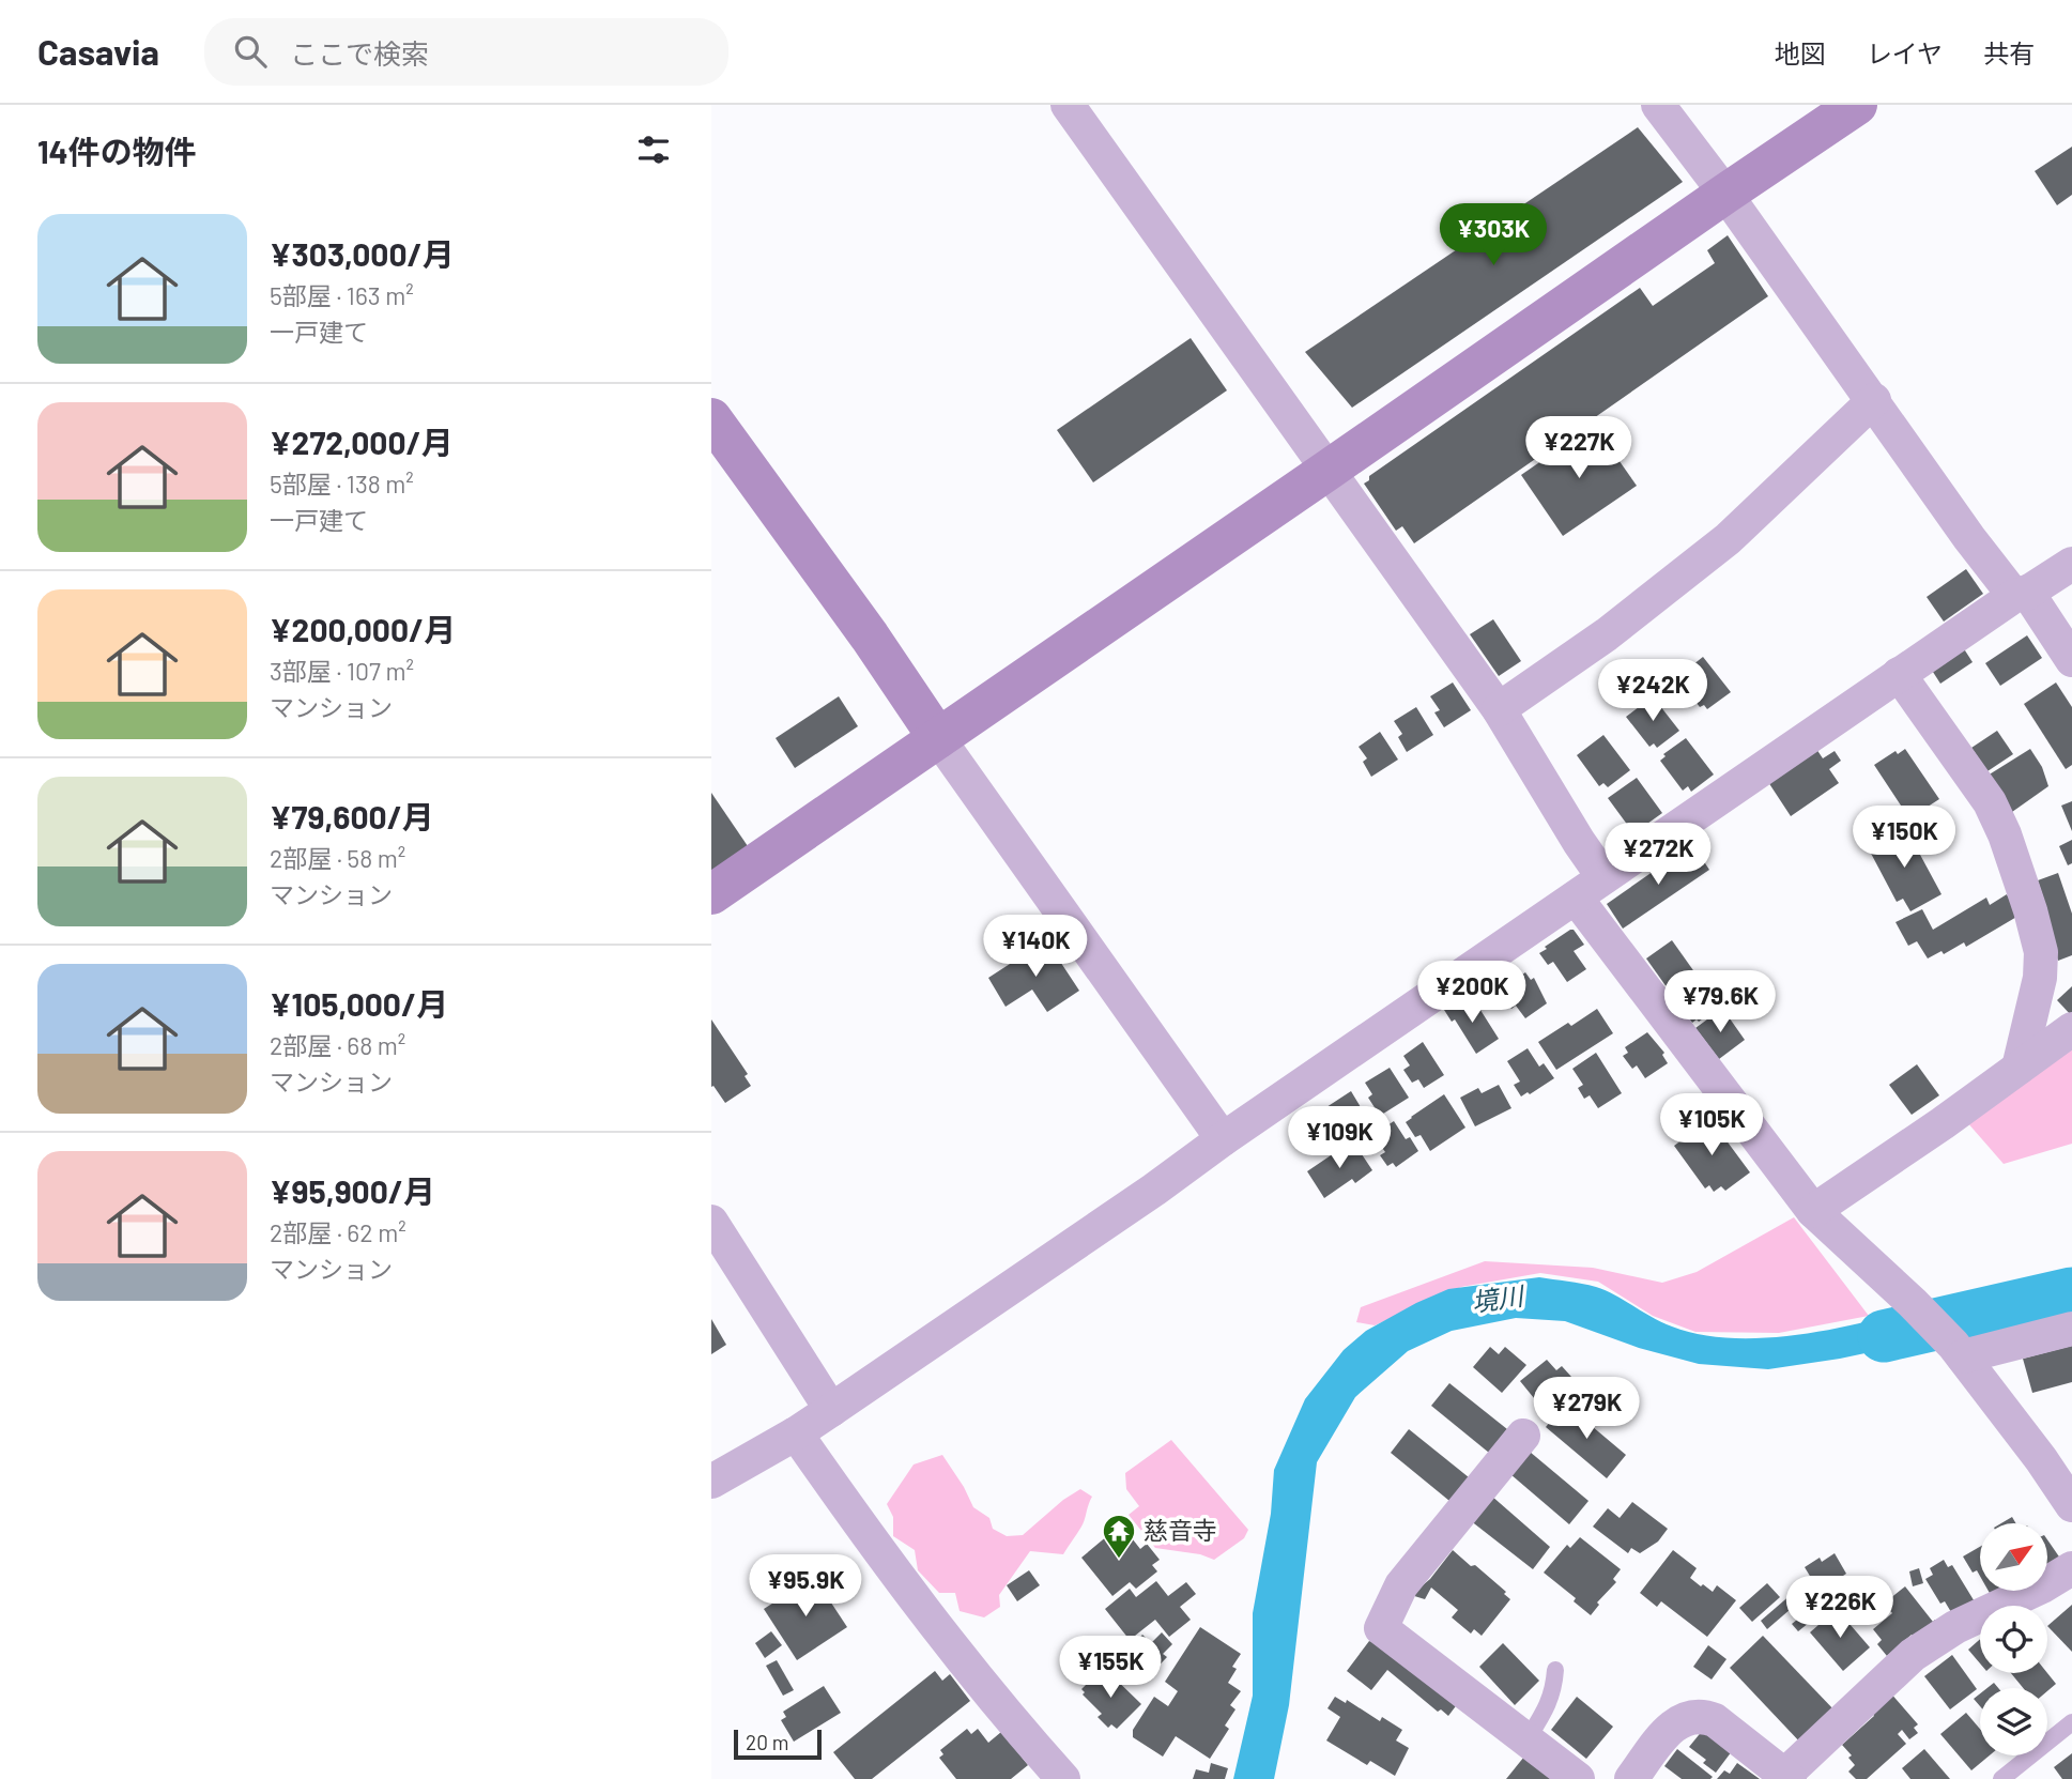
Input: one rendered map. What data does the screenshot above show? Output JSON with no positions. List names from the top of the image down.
{
  "water": ["境川"],
  "places": {
    "temple": ["慈音寺"]
  },
  "scale_bar": "20 m",
  "north": "top right",
  "page": {
    "header": "Casavia",
    "search": "ここで検索",
    "nav": ["地図", "レイヤ", "共有"],
    "heading": "14件の物件",
    "list": [
      {
        "name": "¥303,000/月",
        "note": "5部屋 · 163 m² · 一戸建て"
      },
      {
        "name": "¥272,000/月",
        "note": "5部屋 · 138 m² · 一戸建て"
      },
      {
        "name": "¥200,000/月",
        "note": "3部屋 · 107 m² · マンション"
      },
      {
        "name": "¥79,600/月",
        "note": "2部屋 · 58 m² · マンション"
      },
      {
        "name": "¥105,000/月",
        "note": "2部屋 · 68 m² · マンション"
      },
      {
        "name": "¥95,900/月",
        "note": "2部屋 · 62 m² · マンション"
      }
    ],
    "price": [
      "¥303K",
      "¥227K",
      "¥242K",
      "¥150K",
      "¥272K",
      "¥140K",
      "¥200K",
      "¥79.6K",
      "¥105K",
      "¥109K",
      "¥279K",
      "¥95.9K",
      "¥226K",
      "¥155K"
    ],
    "scale": "20 m"
  }
}
